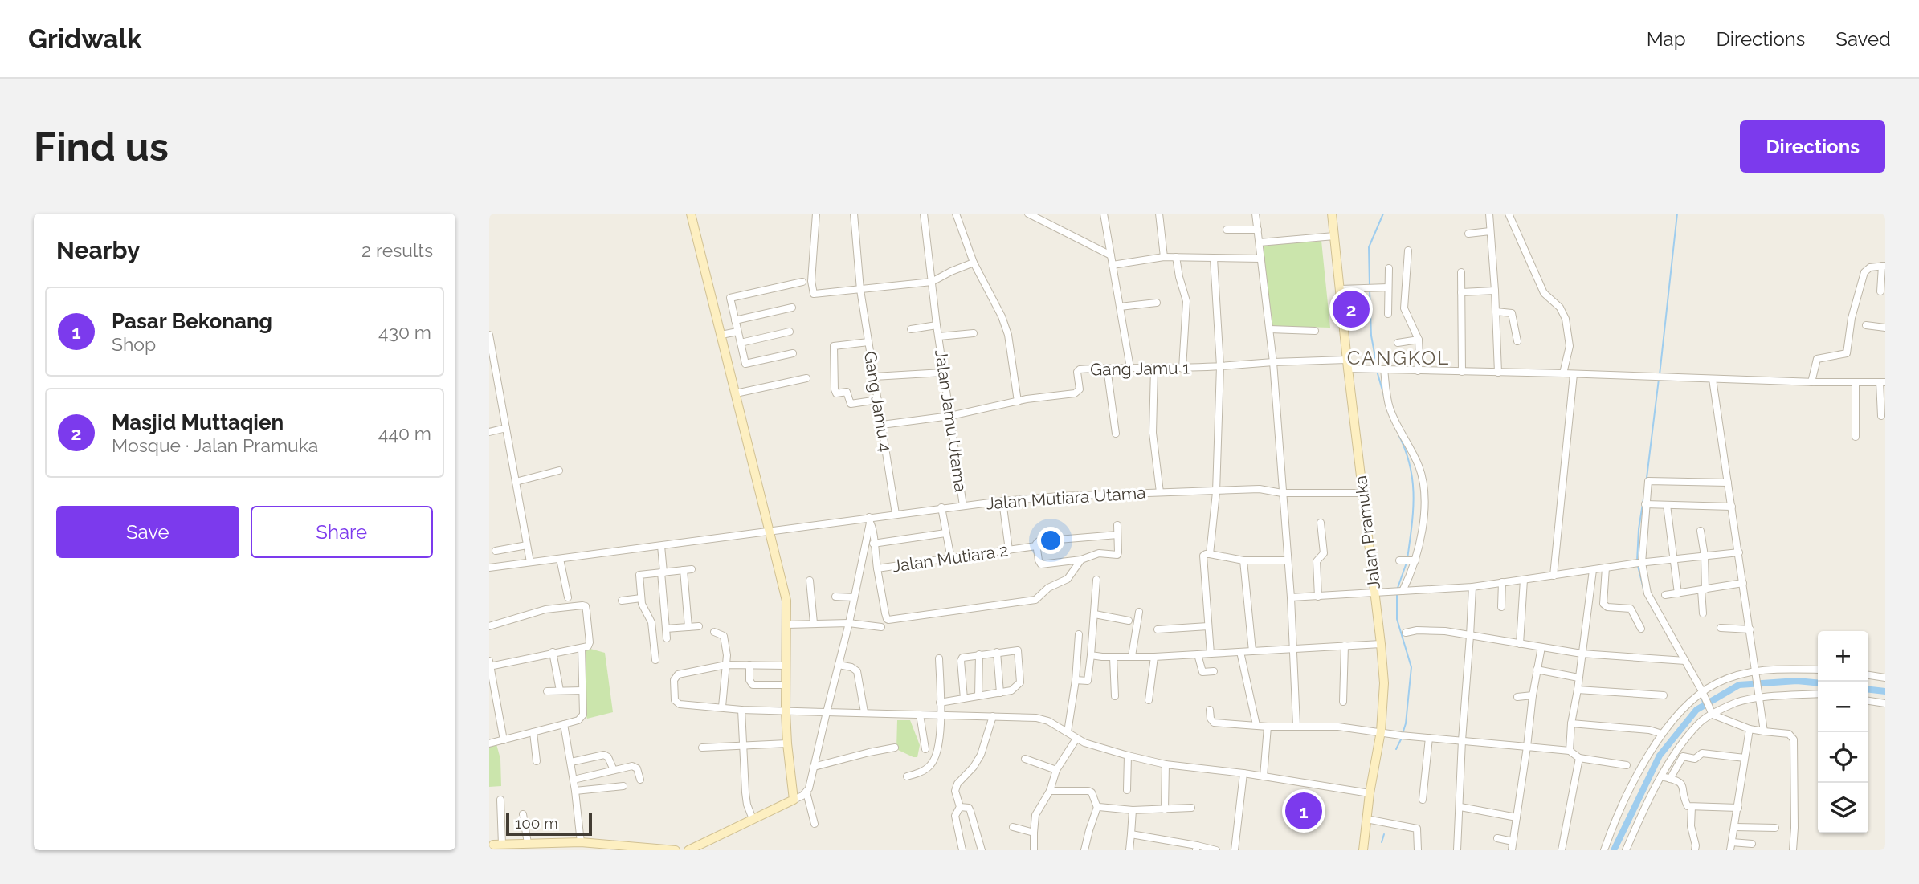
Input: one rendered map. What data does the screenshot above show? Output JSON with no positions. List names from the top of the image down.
{
  "streets": {
    "street": [
      "Gang Jamu 1",
      "Gang Jamu 4",
      "Jalan Jamu Utama",
      "Jalan Mutiara Utama",
      "Jalan Pramuka",
      "Jalan Mutiara 2"
    ]
  },
  "crossings": [
    ["Gang Jamu 1", "Gang Jamu 4"],
    ["Gang Jamu 1", "Jalan Jamu Utama"],
    ["Gang Jamu 1", "Jalan Pramuka"],
    ["Gang Jamu 4", "Jalan Mutiara Utama"],
    ["Jalan Jamu Utama", "Jalan Mutiara Utama"],
    ["Jalan Mutiara Utama", "Jalan Pramuka"],
    ["Jalan Mutiara Utama", "Jalan Mutiara 2"]
  ],
  "districts": ["CANGKOL"],
  "scale_bar": "100 m",
  "page": {
    "header": "Gridwalk",
    "nav": ["Map", "Directions", "Saved"],
    "buttons": [
      "Directions",
      ["Save", "Share"]
    ],
    "title": "Find us",
    "heading": ["Nearby", "2 results"],
    "list": [
      {
        "mark": "1",
        "name": "Pasar Bekonang",
        "note": "Shop",
        "value": "430 m"
      },
      {
        "mark": "2",
        "name": "Masjid Muttaqien",
        "note": "Mosque · Jalan Pramuka",
        "value": "440 m"
      }
    ],
    "pins": ["2", "1"],
    "map_buttons": ["+", "−"],
    "scale": "100 m"
  }
}
